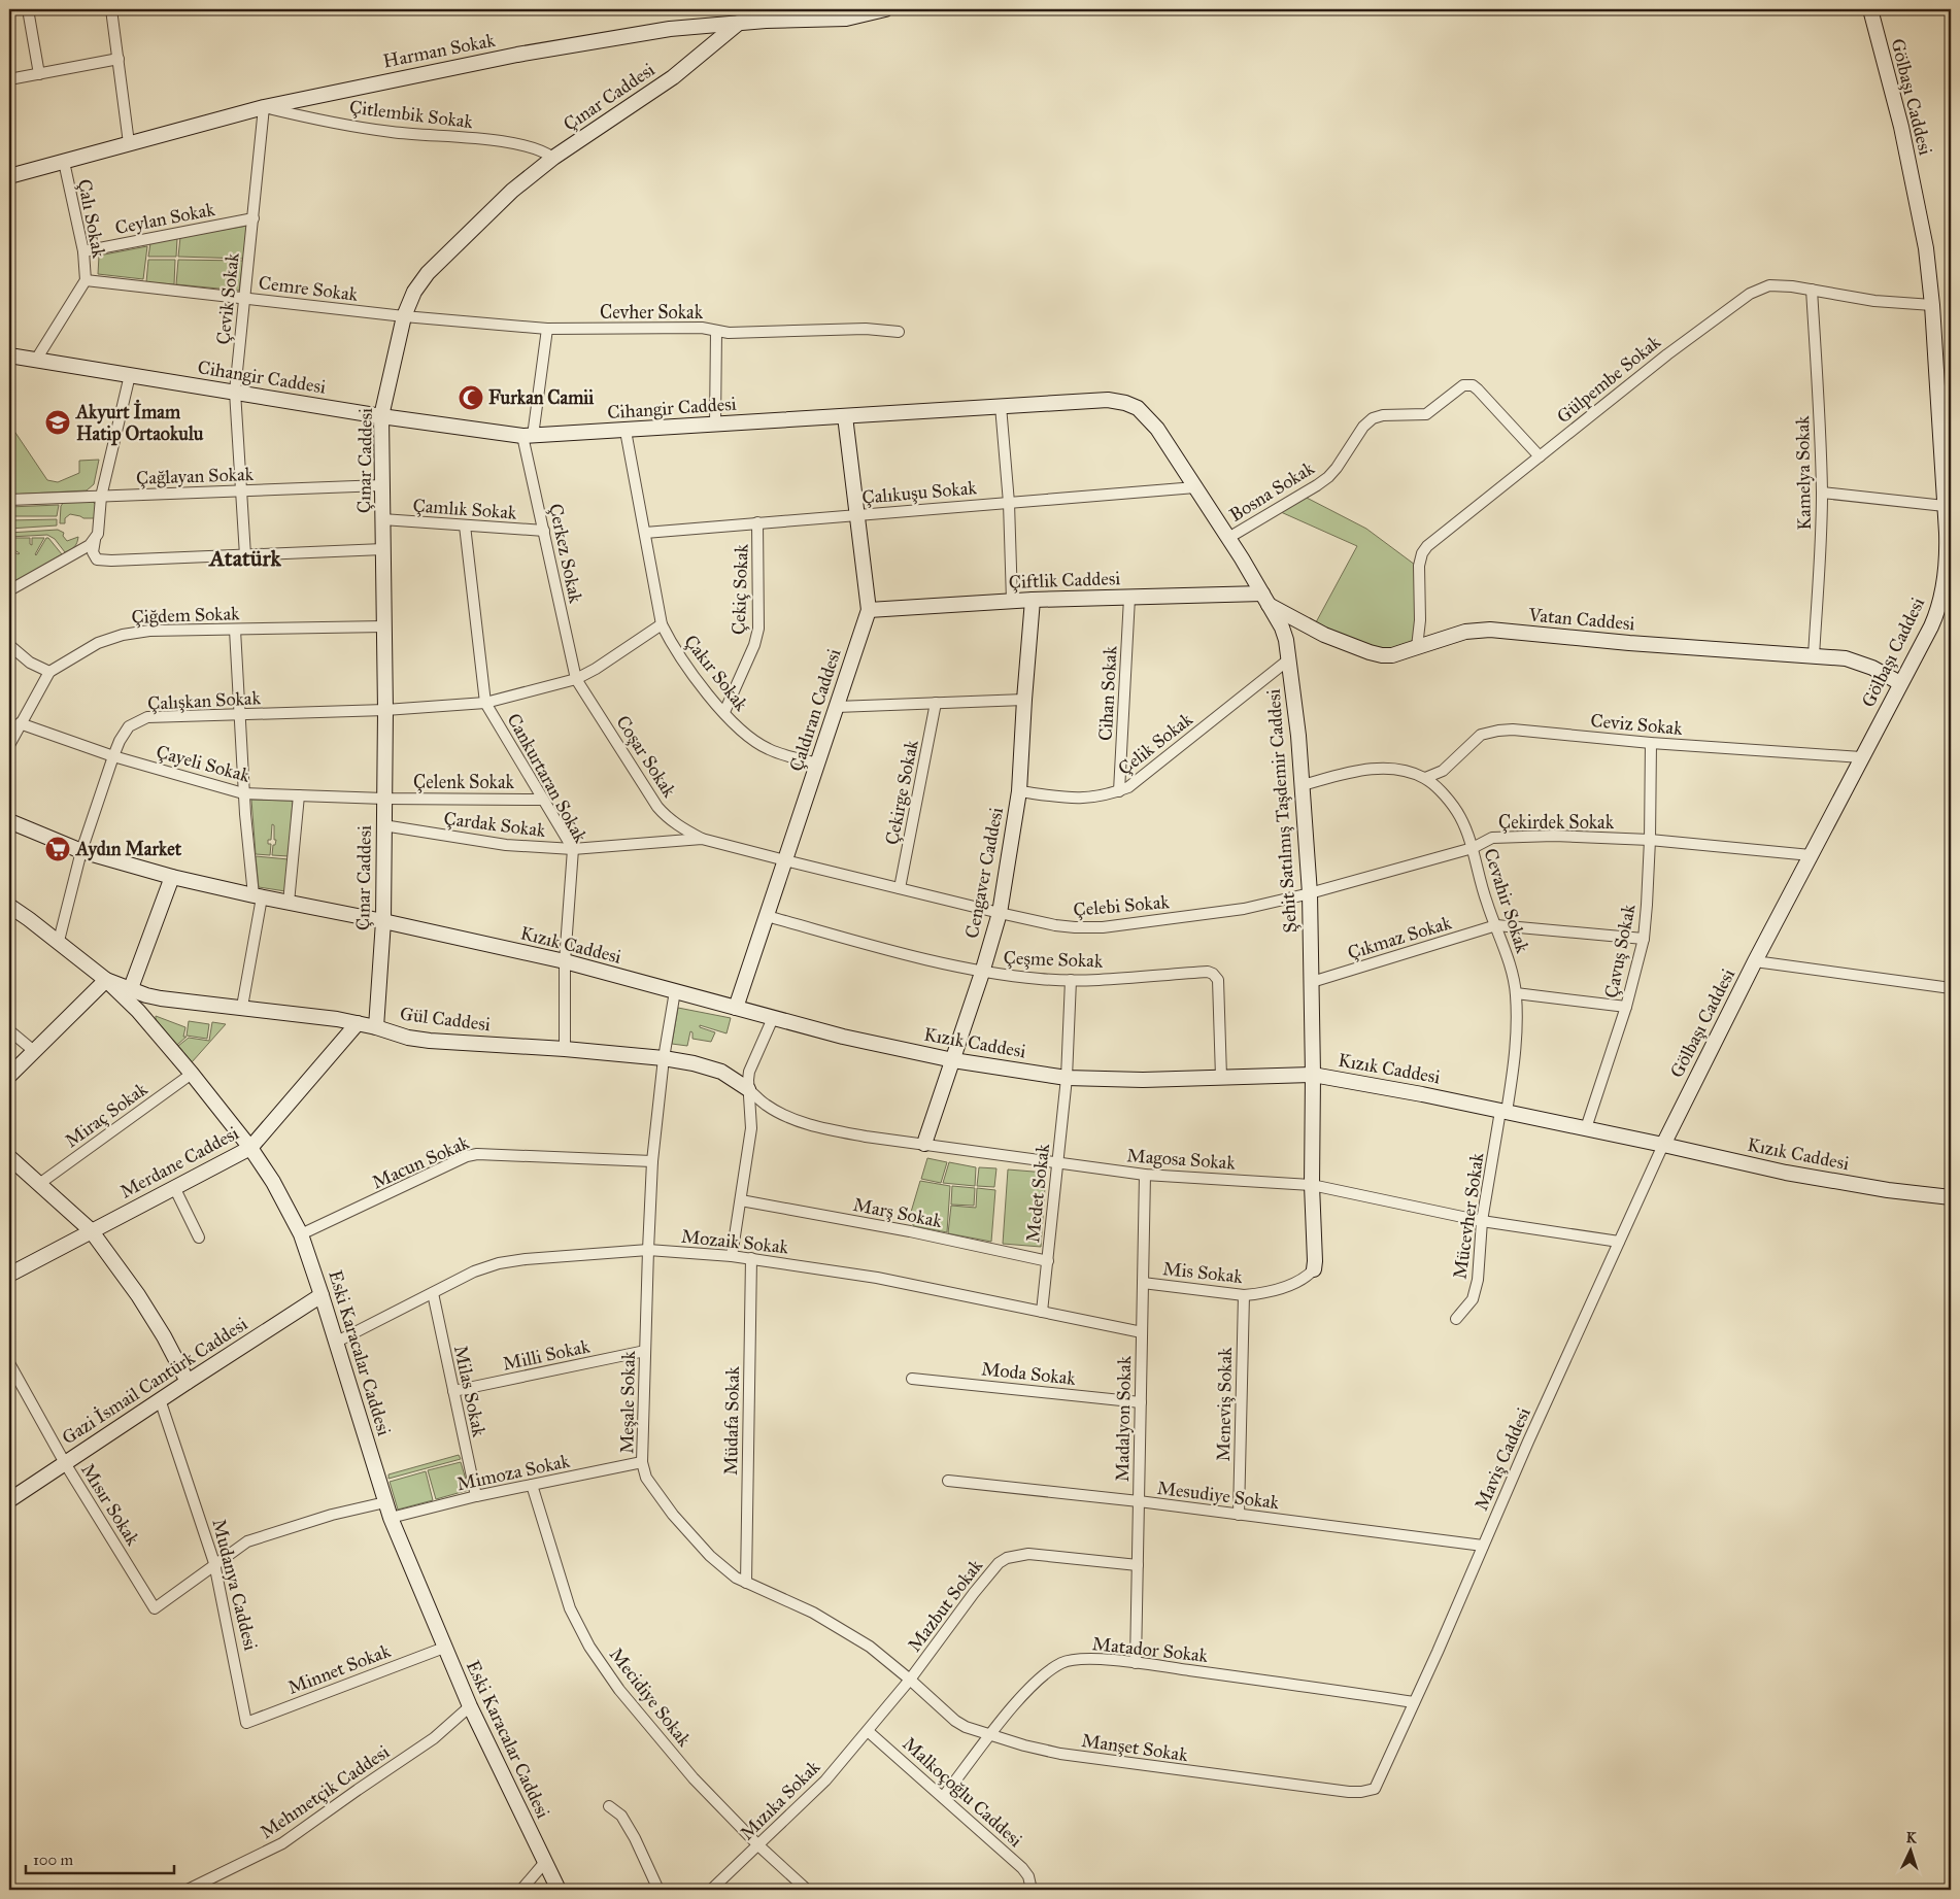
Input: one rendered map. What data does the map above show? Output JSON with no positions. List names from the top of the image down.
{
  "streets": {
    "street": [
      "Harman Sokak",
      "Çınar Caddesi",
      "Gölbaşı Caddesi",
      "Çitlembik Sokak",
      "Çalı Sokak",
      "Ceylan Sokak",
      "Cemre Sokak",
      "Çevik Sokak",
      "Cevher Sokak",
      "Cihangir Caddesi",
      "Gülpembe Sokak",
      "Kamelya Sokak",
      "Çağlayan Sokak",
      "Bosna Sokak",
      "Çalıkuşu Sokak",
      "Çamlık Sokak",
      "Çerkez Sokak",
      "Çiftlik Caddesi",
      "Çekiç Sokak",
      "Çiğdem Sokak",
      "Vatan Caddesi",
      "Çakır Sokak",
      "Cihan Sokak",
      "Çalışkan Sokak",
      "Çaldıran Caddesi",
      "Ceviz Sokak",
      "Çelik Sokak",
      "Coşar Sokak",
      "Çayeli Sokak",
      "Cankurtaran Sokak",
      "Çelenk Sokak",
      "Çekirge Sokak",
      "Şehit Satılmış Taşdemir Caddesi",
      "Çekirdek Sokak",
      "Çardak Sokak",
      "Cengaver Caddesi",
      "Cevahir Sokak",
      "Çelebi Sokak",
      "Çıkmaz Sokak",
      "Kızık Caddesi",
      "Çavuş Sokak",
      "Çeşme Sokak",
      "Gül Caddesi",
      "Miraç Sokak",
      "Magosa Sokak",
      "Merdane Caddesi",
      "Macun Sokak",
      "Medet Sokak",
      "Marş Sokak",
      "Mücevher Sokak",
      "Mozaik Sokak",
      "Mis Sokak",
      "Eski Karacalar Caddesi",
      "Milli Sokak",
      "Moda Sokak",
      "Gazi İsmail Cantürk Caddesi",
      "Milas Sokak",
      "Meşale Sokak",
      "Meneviş Sokak",
      "Madalyon Sokak",
      "Müdafa Sokak",
      "Maviş Caddesi",
      "Mimoza Sokak",
      "Mesudiye Sokak",
      "Mısır Sokak",
      "Mudanya Caddesi",
      "Mazbut Sokak",
      "Matador Sokak",
      "Minnet Sokak",
      "Mecidiye Sokak",
      "Manşet Sokak",
      "Mehmetçik Caddesi",
      "Malkoçoğlu Caddesi",
      "Mızıka Sokak"
    ]
  },
  "crossings": [
    ["Harman Sokak", "Çınar Caddesi"],
    ["Harman Sokak", "Çitlembik Sokak"],
    ["Harman Sokak", "Çalı Sokak"],
    ["Harman Sokak", "Çevik Sokak"],
    ["Çınar Caddesi", "Çitlembik Sokak"],
    ["Çınar Caddesi", "Cemre Sokak"],
    ["Çınar Caddesi", "Cevher Sokak"],
    ["Çınar Caddesi", "Cihangir Caddesi"],
    ["Çınar Caddesi", "Çağlayan Sokak"],
    ["Çınar Caddesi", "Çamlık Sokak"],
    ["Çınar Caddesi", "Çiğdem Sokak"],
    ["Çınar Caddesi", "Çalışkan Sokak"],
    ["Çınar Caddesi", "Çayeli Sokak"],
    ["Çınar Caddesi", "Çelenk Sokak"],
    ["Çınar Caddesi", "Çardak Sokak"],
    ["Çınar Caddesi", "Kızık Caddesi"],
    ["Çınar Caddesi", "Gül Caddesi"],
    ["Gölbaşı Caddesi", "Gülpembe Sokak"],
    ["Gölbaşı Caddesi", "Vatan Caddesi"],
    ["Gölbaşı Caddesi", "Ceviz Sokak"],
    ["Gölbaşı Caddesi", "Çekirdek Sokak"],
    ["Gölbaşı Caddesi", "Kızık Caddesi"],
    ["Gölbaşı Caddesi", "Maviş Caddesi"],
    ["Çitlembik Sokak", "Çevik Sokak"],
    ["Çalı Sokak", "Ceylan Sokak"],
    ["Çalı Sokak", "Cemre Sokak"],
    ["Çalı Sokak", "Cihangir Caddesi"],
    ["Ceylan Sokak", "Çevik Sokak"],
    ["Cemre Sokak", "Çevik Sokak"],
    ["Cemre Sokak", "Cevher Sokak"],
    ["Çevik Sokak", "Cihangir Caddesi"],
    ["Çevik Sokak", "Çağlayan Sokak"],
    ["Cevher Sokak", "Çerkez Sokak"],
    ["Cihangir Caddesi", "Çerkez Sokak"],
    ["Cihangir Caddesi", "Çakır Sokak"],
    ["Cihangir Caddesi", "Çaldıran Caddesi"],
    ["Cihangir Caddesi", "Şehit Satılmış Taşdemir Caddesi"],
    ["Gülpembe Sokak", "Kamelya Sokak"],
    ["Gülpembe Sokak", "Bosna Sokak"],
    ["Gülpembe Sokak", "Vatan Caddesi"],
    ["Kamelya Sokak", "Vatan Caddesi"],
    ["Bosna Sokak", "Şehit Satılmış Taşdemir Caddesi"],
    ["Çalıkuşu Sokak", "Çekiç Sokak"],
    ["Çalıkuşu Sokak", "Çakır Sokak"],
    ["Çalıkuşu Sokak", "Çaldıran Caddesi"],
    ["Çalıkuşu Sokak", "Şehit Satılmış Taşdemir Caddesi"],
    ["Çamlık Sokak", "Çerkez Sokak"],
    ["Çamlık Sokak", "Cankurtaran Sokak"],
    ["Çerkez Sokak", "Çalışkan Sokak"],
    ["Çerkez Sokak", "Coşar Sokak"],
    ["Çiftlik Caddesi", "Vatan Caddesi"],
    ["Çiftlik Caddesi", "Cihan Sokak"],
    ["Çiftlik Caddesi", "Çaldıran Caddesi"],
    ["Çiftlik Caddesi", "Şehit Satılmış Taşdemir Caddesi"],
    ["Çiftlik Caddesi", "Cengaver Caddesi"],
    ["Çekiç Sokak", "Çakır Sokak"],
    ["Çiğdem Sokak", "Çayeli Sokak"],
    ["Vatan Caddesi", "Şehit Satılmış Taşdemir Caddesi"],
    ["Çakır Sokak", "Çalışkan Sokak"],
    ["Çakır Sokak", "Çaldıran Caddesi"],
    ["Cihan Sokak", "Çelik Sokak"],
    ["Çalışkan Sokak", "Coşar Sokak"],
    ["Çalışkan Sokak", "Çayeli Sokak"],
    ["Çalışkan Sokak", "Cankurtaran Sokak"],
    ["Çalışkan Sokak", "Kızık Caddesi"],
    ["Çalışkan Sokak", "Eski Karacalar Caddesi"],
    ["Çaldıran Caddesi", "Çardak Sokak"],
    ["Çaldıran Caddesi", "Çelebi Sokak"],
    ["Çaldıran Caddesi", "Kızık Caddesi"],
    ["Çaldıran Caddesi", "Çeşme Sokak"],
    ["Ceviz Sokak", "Cevahir Sokak"],
    ["Ceviz Sokak", "Çavuş Sokak"],
    ["Çelik Sokak", "Şehit Satılmış Taşdemir Caddesi"],
    ["Çelik Sokak", "Cengaver Caddesi"],
    ["Coşar Sokak", "Çardak Sokak"],
    ["Çayeli Sokak", "Çelenk Sokak"],
    ["Cankurtaran Sokak", "Çelenk Sokak"],
    ["Cankurtaran Sokak", "Çardak Sokak"],
    ["Cankurtaran Sokak", "Kızık Caddesi"],
    ["Cankurtaran Sokak", "Gül Caddesi"],
    ["Çekirge Sokak", "Çelebi Sokak"],
    ["Şehit Satılmış Taşdemir Caddesi", "Çekirdek Sokak"],
    ["Şehit Satılmış Taşdemir Caddesi", "Cevahir Sokak"],
    ["Şehit Satılmış Taşdemir Caddesi", "Çelebi Sokak"],
    ["Şehit Satılmış Taşdemir Caddesi", "Çıkmaz Sokak"],
    ["Şehit Satılmış Taşdemir Caddesi", "Kızık Caddesi"],
    ["Şehit Satılmış Taşdemir Caddesi", "Magosa Sokak"],
    ["Şehit Satılmış Taşdemir Caddesi", "Mis Sokak"],
    ["Çekirdek Sokak", "Cevahir Sokak"],
    ["Çekirdek Sokak", "Çelebi Sokak"],
    ["Çekirdek Sokak", "Çavuş Sokak"],
    ["Çardak Sokak", "Çelebi Sokak"],
    ["Cengaver Caddesi", "Çelebi Sokak"],
    ["Cengaver Caddesi", "Kızık Caddesi"],
    ["Cengaver Caddesi", "Çeşme Sokak"],
    ["Cengaver Caddesi", "Magosa Sokak"],
    ["Cevahir Sokak", "Çıkmaz Sokak"],
    ["Cevahir Sokak", "Kızık Caddesi"],
    ["Cevahir Sokak", "Mücevher Sokak"],
    ["Kızık Caddesi", "Çavuş Sokak"],
    ["Kızık Caddesi", "Çeşme Sokak"],
    ["Kızık Caddesi", "Medet Sokak"],
    ["Kızık Caddesi", "Mücevher Sokak"],
    ["Kızık Caddesi", "Meşale Sokak"],
    ["Kızık Caddesi", "Maviş Caddesi"],
    ["Çeşme Sokak", "Medet Sokak"],
    ["Gül Caddesi", "Magosa Sokak"],
    ["Gül Caddesi", "Merdane Caddesi"],
    ["Gül Caddesi", "Eski Karacalar Caddesi"],
    ["Gül Caddesi", "Meşale Sokak"],
    ["Miraç Sokak", "Eski Karacalar Caddesi"],
    ["Magosa Sokak", "Medet Sokak"],
    ["Magosa Sokak", "Mücevher Sokak"],
    ["Magosa Sokak", "Madalyon Sokak"],
    ["Magosa Sokak", "Maviş Caddesi"],
    ["Merdane Caddesi", "Eski Karacalar Caddesi"],
    ["Macun Sokak", "Eski Karacalar Caddesi"],
    ["Macun Sokak", "Meşale Sokak"],
    ["Medet Sokak", "Marş Sokak"],
    ["Medet Sokak", "Mozaik Sokak"],
    ["Mozaik Sokak", "Eski Karacalar Caddesi"],
    ["Mozaik Sokak", "Milas Sokak"],
    ["Mozaik Sokak", "Meşale Sokak"],
    ["Mozaik Sokak", "Madalyon Sokak"],
    ["Mozaik Sokak", "Müdafa Sokak"],
    ["Mis Sokak", "Meneviş Sokak"],
    ["Mis Sokak", "Madalyon Sokak"],
    ["Eski Karacalar Caddesi", "Gazi İsmail Cantürk Caddesi"],
    ["Eski Karacalar Caddesi", "Mimoza Sokak"],
    ["Eski Karacalar Caddesi", "Minnet Sokak"],
    ["Eski Karacalar Caddesi", "Mehmetçik Caddesi"],
    ["Milli Sokak", "Milas Sokak"],
    ["Milli Sokak", "Meşale Sokak"],
    ["Moda Sokak", "Madalyon Sokak"],
    ["Gazi İsmail Cantürk Caddesi", "Mısır Sokak"],
    ["Gazi İsmail Cantürk Caddesi", "Mudanya Caddesi"],
    ["Milas Sokak", "Mimoza Sokak"],
    ["Meşale Sokak", "Müdafa Sokak"],
    ["Meşale Sokak", "Mimoza Sokak"],
    ["Meşale Sokak", "Mazbut Sokak"],
    ["Meşale Sokak", "Manşet Sokak"],
    ["Meneviş Sokak", "Mesudiye Sokak"],
    ["Madalyon Sokak", "Mesudiye Sokak"],
    ["Madalyon Sokak", "Mazbut Sokak"],
    ["Madalyon Sokak", "Matador Sokak"],
    ["Maviş Caddesi", "Mesudiye Sokak"],
    ["Maviş Caddesi", "Matador Sokak"],
    ["Maviş Caddesi", "Manşet Sokak"],
    ["Mimoza Sokak", "Mecidiye Sokak"],
    ["Mısır Sokak", "Mudanya Caddesi"],
    ["Mudanya Caddesi", "Minnet Sokak"],
    ["Mazbut Sokak", "Manşet Sokak"],
    ["Mazbut Sokak", "Malkoçoğlu Caddesi"],
    ["Mazbut Sokak", "Mızıka Sokak"],
    ["Matador Sokak", "Manşet Sokak"],
    ["Matador Sokak", "Malkoçoğlu Caddesi"],
    ["Mecidiye Sokak", "Mızıka Sokak"],
    ["Malkoçoğlu Caddesi", "Mızıka Sokak"]
  ],
  "districts": ["Atatürk"],
  "places": {
    "mosque": ["Furkan Camii"],
    "school or university": ["Akyurt İmam Hatip Ortaokulu"],
    "supermarket": ["Aydın Market"]
  },
  "scale_bar": "100 m",
  "north": "top"
}
